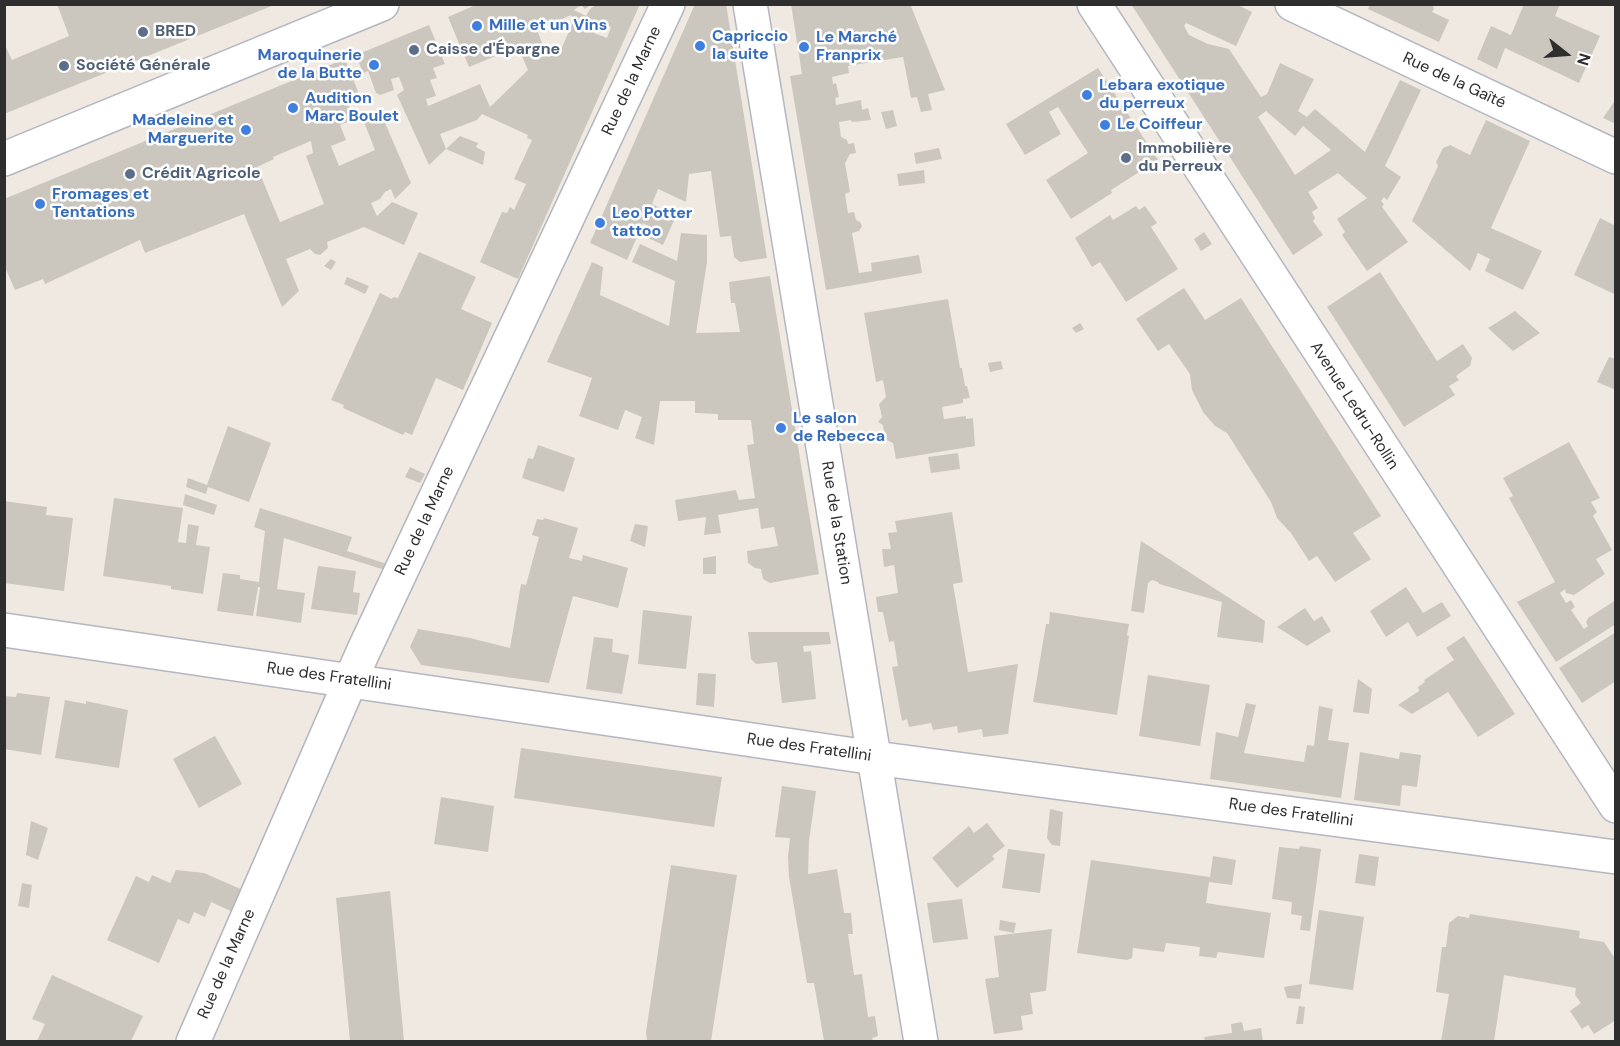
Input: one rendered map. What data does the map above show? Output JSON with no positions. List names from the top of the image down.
{
  "streets": {
    "street": [
      "Rue de la Marne",
      "Rue de la Gaîté",
      "Avenue Ledru-Rollin",
      "Rue de la Station",
      "Rue des Fratellini"
    ]
  },
  "crossings": [
    ["Rue de la Marne", "Rue des Fratellini"],
    ["Rue de la Station", "Rue des Fratellini"]
  ],
  "places": [
    "Mille et un Vins",
    "BRED",
    "Capriccio la suite",
    "Le Marché Franprix",
    "Caisse d'Épargne",
    "Maroquinerie de la Butte",
    "Société Générale",
    "Lebara exotique du perreux",
    "Audition Marc Boulet",
    "Le Coiffeur",
    "Madeleine et Marguerite",
    "Immobilière du Perreux",
    "Crédit Agricole",
    "Fromages et Tentations",
    "Leo Potter tattoo",
    "Le salon de Rebecca"
  ],
  "north": "right"
}
